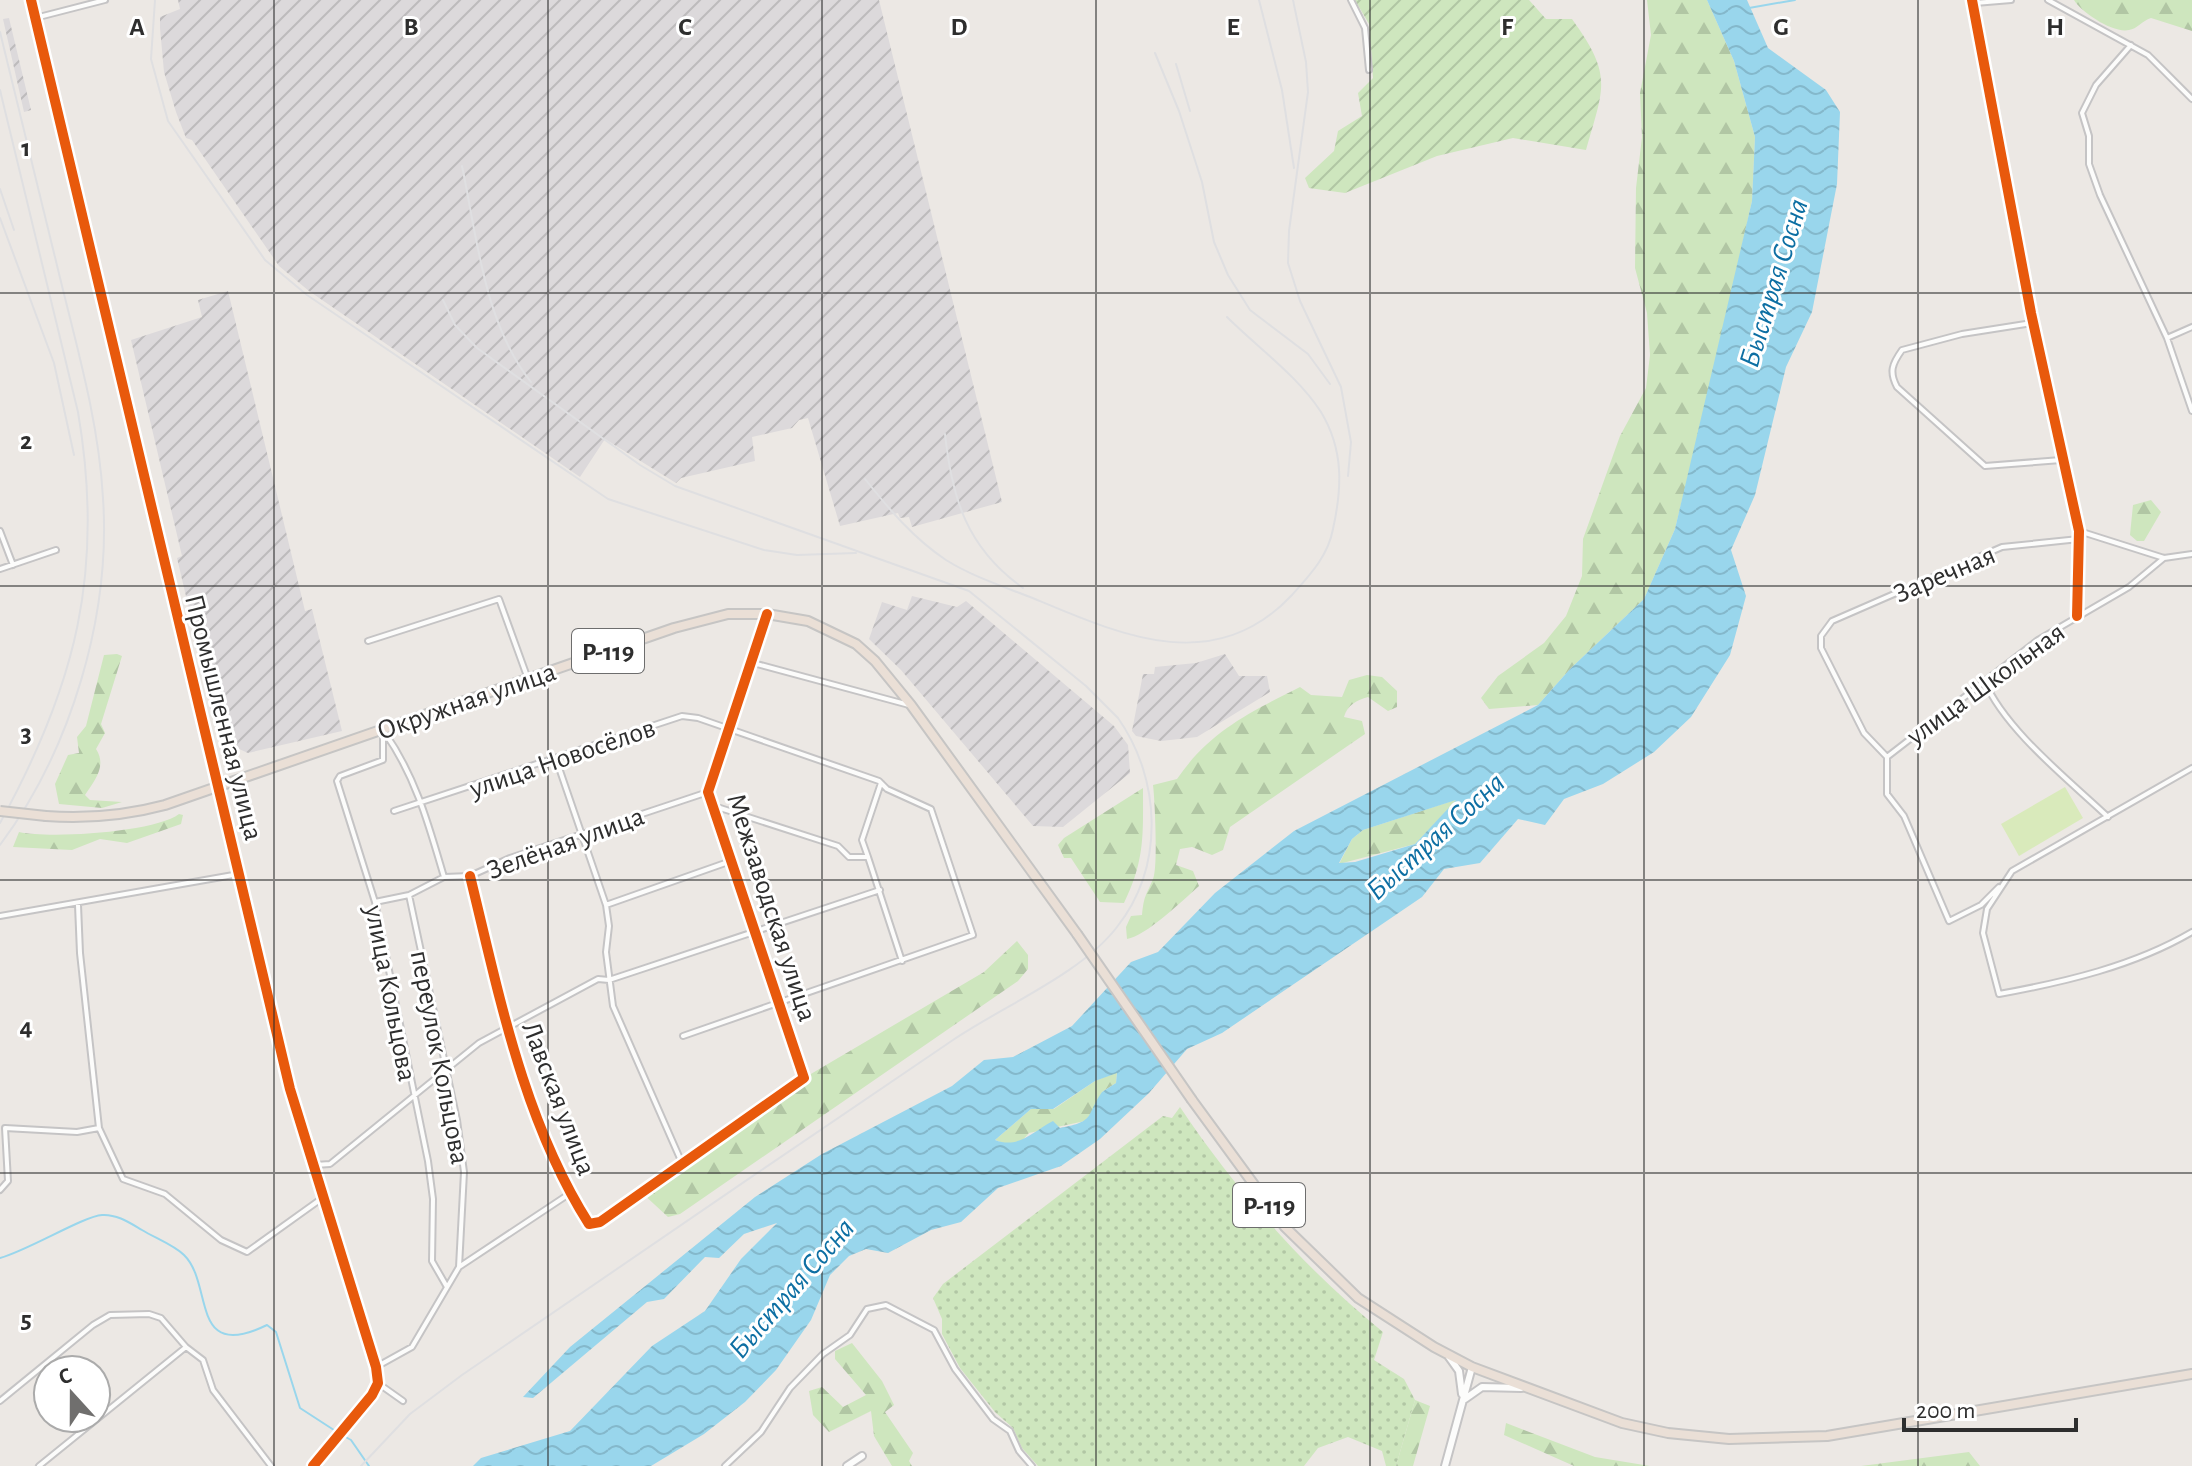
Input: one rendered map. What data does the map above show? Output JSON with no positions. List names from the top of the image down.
{
  "streets": {
    "highway": ["Р-119", "Окружная улица"],
    "street": [
      "Заречная",
      "улица Школьная",
      "Промышленная улица",
      "улица Новосёлов",
      "Зелёная улица",
      "Межзаводская улица",
      "улица Кольцова",
      "переулок Кольцова",
      "Лавская улица"
    ]
  },
  "crossings": [
    ["Заречная", "улица Школьная"],
    ["Р-119", "Окружная улица"],
    ["Окружная улица", "Промышленная улица"],
    ["Окружная улица", "Межзаводская улица"],
    ["Окружная улица", "улица Кольцова"],
    ["улица Новосёлов", "Межзаводская улица"],
    ["Зелёная улица", "Межзаводская улица"],
    ["Зелёная улица", "улица Кольцова"],
    ["Зелёная улица", "переулок Кольцова"],
    ["Зелёная улица", "Лавская улица"],
    ["Межзаводская улица", "Лавская улица"]
  ],
  "water": ["Быстрая Сосна"],
  "scale_bar": "200 m",
  "north": "top",
  "grid": {
    "columns": [
      "A",
      "B",
      "C",
      "D",
      "E",
      "F",
      "G",
      "H"
    ],
    "rows": [
      "1",
      "2",
      "3",
      "4",
      "5"
    ]
  }
}
